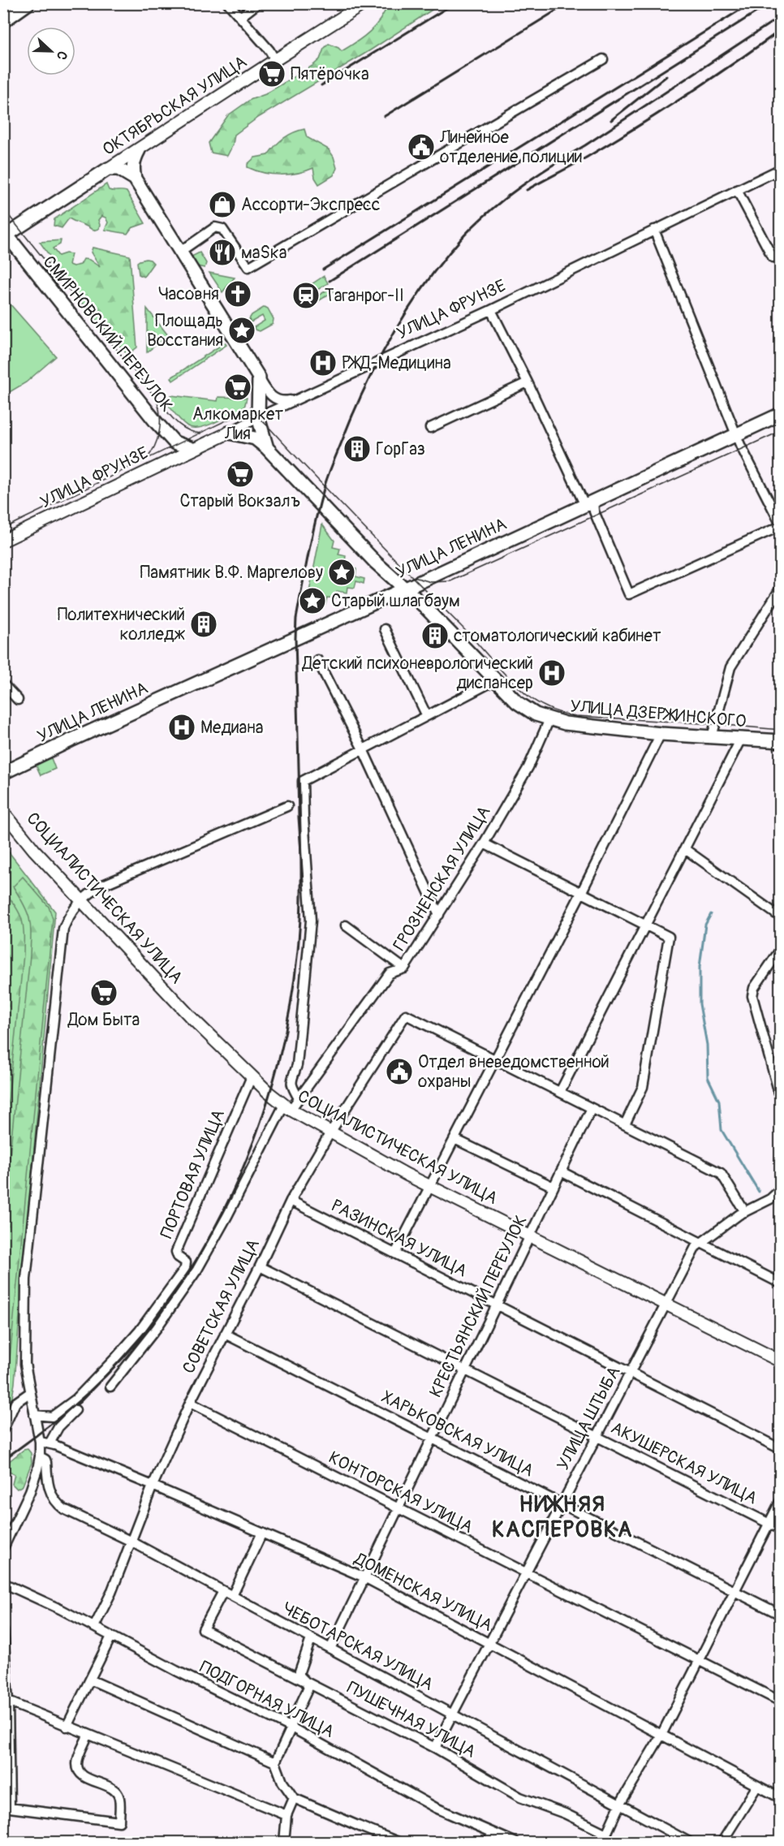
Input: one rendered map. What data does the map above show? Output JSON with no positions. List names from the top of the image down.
{
  "streets": {
    "main road": [
      "ОКТЯБРЬСКАЯ УЛИЦА",
      "СМИРНОВСКИЙ ПЕРЕУЛОК",
      "УЛИЦА ЛЕНИНА",
      "УЛИЦА ДЗЕРЖИНСКОГО"
    ],
    "street": [
      "УЛИЦА ФРУНЗЕ",
      "ГРОЗНЕНСКАЯ УЛИЦА",
      "СОЦИАЛИСТИЧЕСКАЯ УЛИЦА",
      "ПОРТОВАЯ УЛИЦА",
      "РАЗИНСКАЯ УЛИЦА",
      "СОВЕТСКАЯ УЛИЦА",
      "КРЕСТЬЯНСКИЙ ПЕРЕУЛОК",
      "УЛИЦА ШТЫБА",
      "ХАРЬКОВСКАЯ УЛИЦА",
      "АКУШЕРСКАЯ УЛИЦА",
      "КОНТОРСКАЯ УЛИЦА",
      "ДОМЕНСКАЯ УЛИЦА",
      "ЧЕБОТАРСКАЯ УЛИЦА",
      "ПОДГОРНАЯ УЛИЦА",
      "ПУШЕЧНАЯ УЛИЦА"
    ]
  },
  "crossings": [
    ["ОКТЯБРЬСКАЯ УЛИЦА", "СМИРНОВСКИЙ ПЕРЕУЛОК"],
    ["УЛИЦА ФРУНЗЕ", "СМИРНОВСКИЙ ПЕРЕУЛОК"],
    ["УЛИЦА ФРУНЗЕ", "УЛИЦА ДЗЕРЖИНСКОГО"],
    ["УЛИЦА ЛЕНИНА", "УЛИЦА ДЗЕРЖИНСКОГО"],
    ["УЛИЦА ДЗЕРЖИНСКОГО", "ГРОЗНЕНСКАЯ УЛИЦА"],
    ["ГРОЗНЕНСКАЯ УЛИЦА", "СОЦИАЛИСТИЧЕСКАЯ УЛИЦА"],
    ["СОЦИАЛИСТИЧЕСКАЯ УЛИЦА", "ПОРТОВАЯ УЛИЦА"],
    ["СОЦИАЛИСТИЧЕСКАЯ УЛИЦА", "СОВЕТСКАЯ УЛИЦА"],
    ["СОЦИАЛИСТИЧЕСКАЯ УЛИЦА", "КРЕСТЬЯНСКИЙ ПЕРЕУЛОК"],
    ["СОЦИАЛИСТИЧЕСКАЯ УЛИЦА", "УЛИЦА ШТЫБА"],
    ["РАЗИНСКАЯ УЛИЦА", "СОВЕТСКАЯ УЛИЦА"],
    ["РАЗИНСКАЯ УЛИЦА", "КРЕСТЬЯНСКИЙ ПЕРЕУЛОК"],
    ["РАЗИНСКАЯ УЛИЦА", "УЛИЦА ШТЫБА"],
    ["СОВЕТСКАЯ УЛИЦА", "ХАРЬКОВСКАЯ УЛИЦА"],
    ["СОВЕТСКАЯ УЛИЦА", "АКУШЕРСКАЯ УЛИЦА"],
    ["СОВЕТСКАЯ УЛИЦА", "КОНТОРСКАЯ УЛИЦА"],
    ["СОВЕТСКАЯ УЛИЦА", "ДОМЕНСКАЯ УЛИЦА"],
    ["СОВЕТСКАЯ УЛИЦА", "ЧЕБОТАРСКАЯ УЛИЦА"],
    ["СОВЕТСКАЯ УЛИЦА", "ПОДГОРНАЯ УЛИЦА"],
    ["КРЕСТЬЯНСКИЙ ПЕРЕУЛОК", "ХАРЬКОВСКАЯ УЛИЦА"],
    ["КРЕСТЬЯНСКИЙ ПЕРЕУЛОК", "АКУШЕРСКАЯ УЛИЦА"],
    ["КРЕСТЬЯНСКИЙ ПЕРЕУЛОК", "КОНТОРСКАЯ УЛИЦА"],
    ["КРЕСТЬЯНСКИЙ ПЕРЕУЛОК", "ДОМЕНСКАЯ УЛИЦА"],
    ["КРЕСТЬЯНСКИЙ ПЕРЕУЛОК", "ЧЕБОТАРСКАЯ УЛИЦА"],
    ["УЛИЦА ШТЫБА", "ХАРЬКОВСКАЯ УЛИЦА"],
    ["УЛИЦА ШТЫБА", "АКУШЕРСКАЯ УЛИЦА"],
    ["УЛИЦА ШТЫБА", "КОНТОРСКАЯ УЛИЦА"],
    ["УЛИЦА ШТЫБА", "ДОМЕНСКАЯ УЛИЦА"],
    ["УЛИЦА ШТЫБА", "ЧЕБОТАРСКАЯ УЛИЦА"],
    ["УЛИЦА ШТЫБА", "ПУШЕЧНАЯ УЛИЦА"],
    ["ЧЕБОТАРСКАЯ УЛИЦА", "ПУШЕЧНАЯ УЛИЦА"]
  ],
  "districts": ["НИЖНЯЯ КАСПЕРОВКА"],
  "places": {
    "supermarket": [
      "Пятёрочка",
      "Алкомаркет Лия",
      "Старый Вокзалъ",
      "Дом Быта"
    ],
    "public building": ["Линейное отделение полиции", "Отдел вневедомственной охраны"],
    "shop": ["Ассорти-Экспресс"],
    "restaurant": ["маSка"],
    "church": ["Часовня"],
    "station": ["Таганрог-II"],
    "place": ["Площадь Восстания", "Памятник В.Ф. Маргелову", "Старый шлагбаум"],
    "hospital": ["РЖД-Медицина", "Детский психоневрологический диспансер", "Медиана"],
    "building": ["ГорГаз", "Политехнический колледж", "стоматологический кабинет"]
  },
  "north": "right"
}
